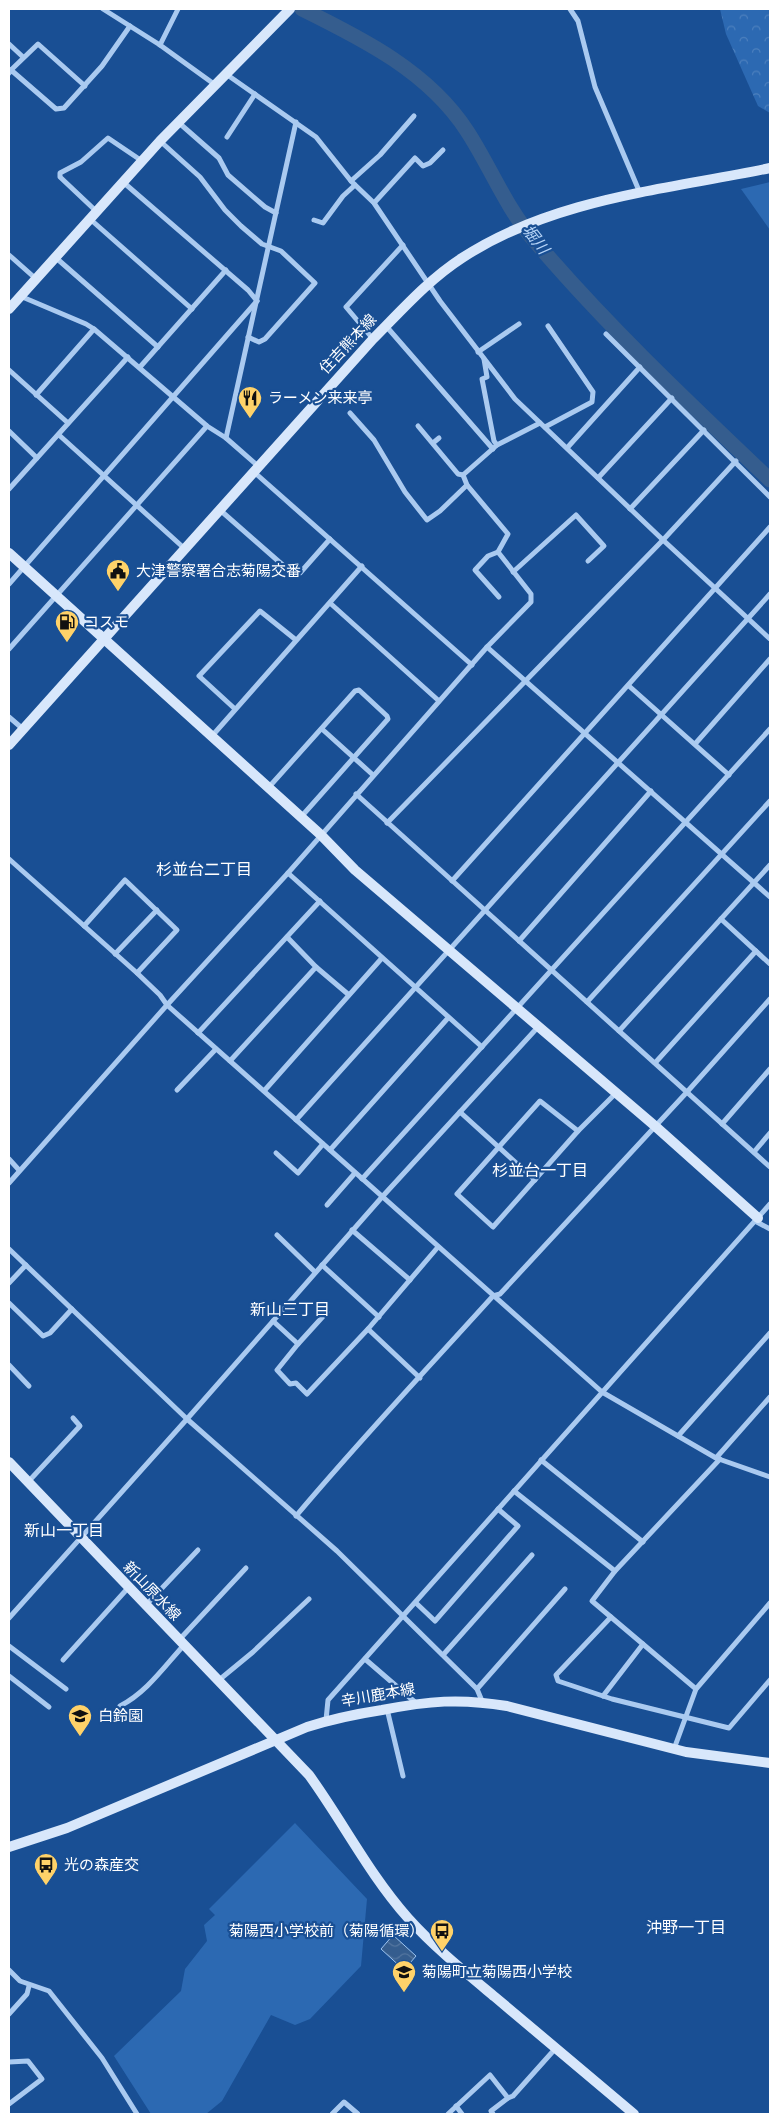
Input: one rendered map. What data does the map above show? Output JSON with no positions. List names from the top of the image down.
{
  "streets": {
    "main road": ["住吉熊本線", "新山原水線", "辛川鹿本線"]
  },
  "crossings": [
    ["新山原水線", "辛川鹿本線"]
  ],
  "districts": [
    "杉並台二丁目",
    "杉並台一丁目",
    "新山三丁目",
    "新山一丁目",
    "沖野一丁目"
  ],
  "water": ["堀川"],
  "places": {
    "restaurant": ["ラーメン来来亭"],
    "public building": ["大津警察署合志菊陽交番"],
    "fuel station": ["コスモ"],
    "school or university": ["白鈴園", "菊陽町立菊陽西小学校"],
    "bus stop": ["光の森産交", "菊陽西小学校前（菊陽循環）"]
  }
}
